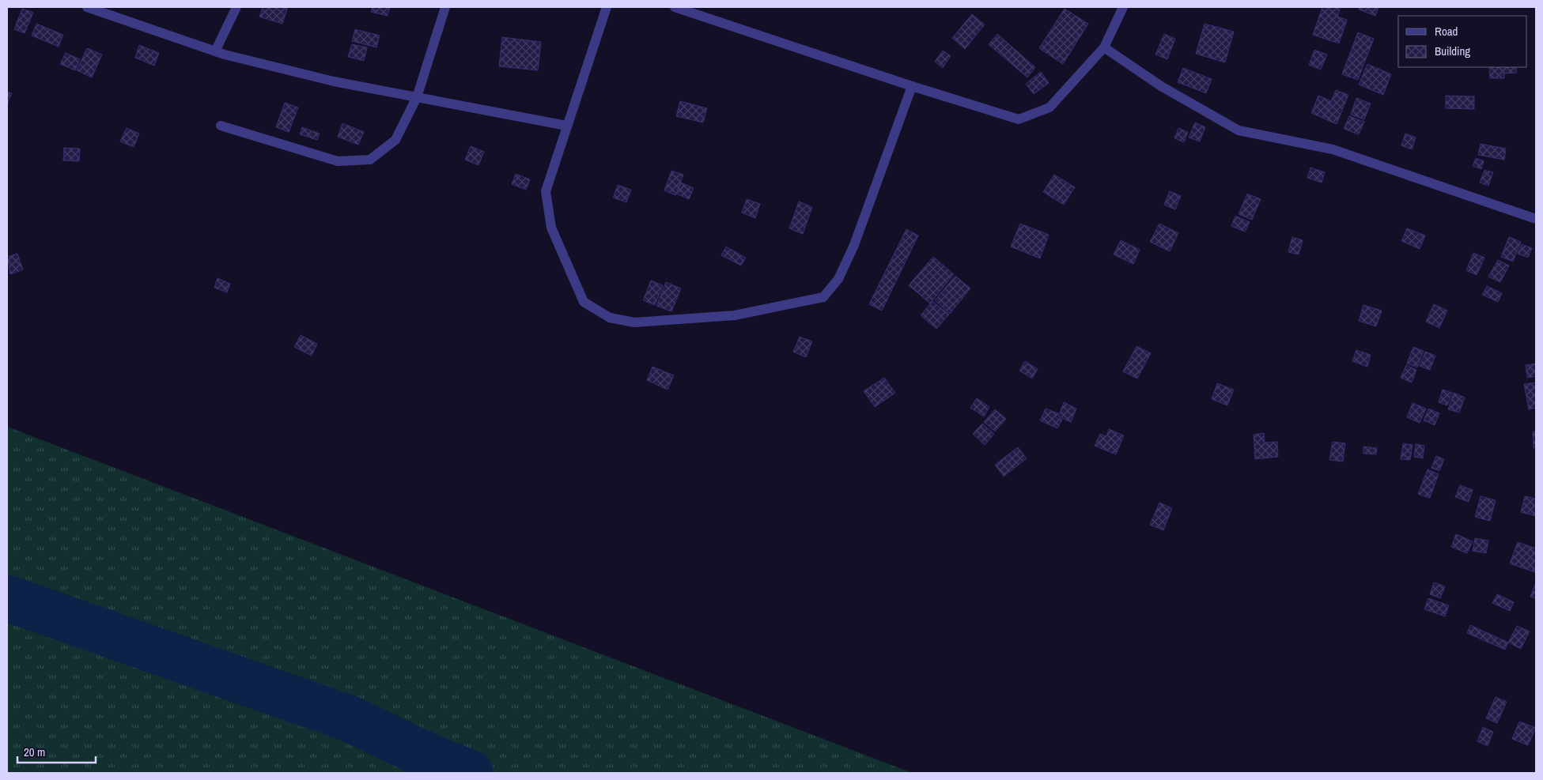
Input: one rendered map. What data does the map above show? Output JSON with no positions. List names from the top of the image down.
{
  "legend": ["Road", "Building"],
  "scale_bar": "20 m"
}
